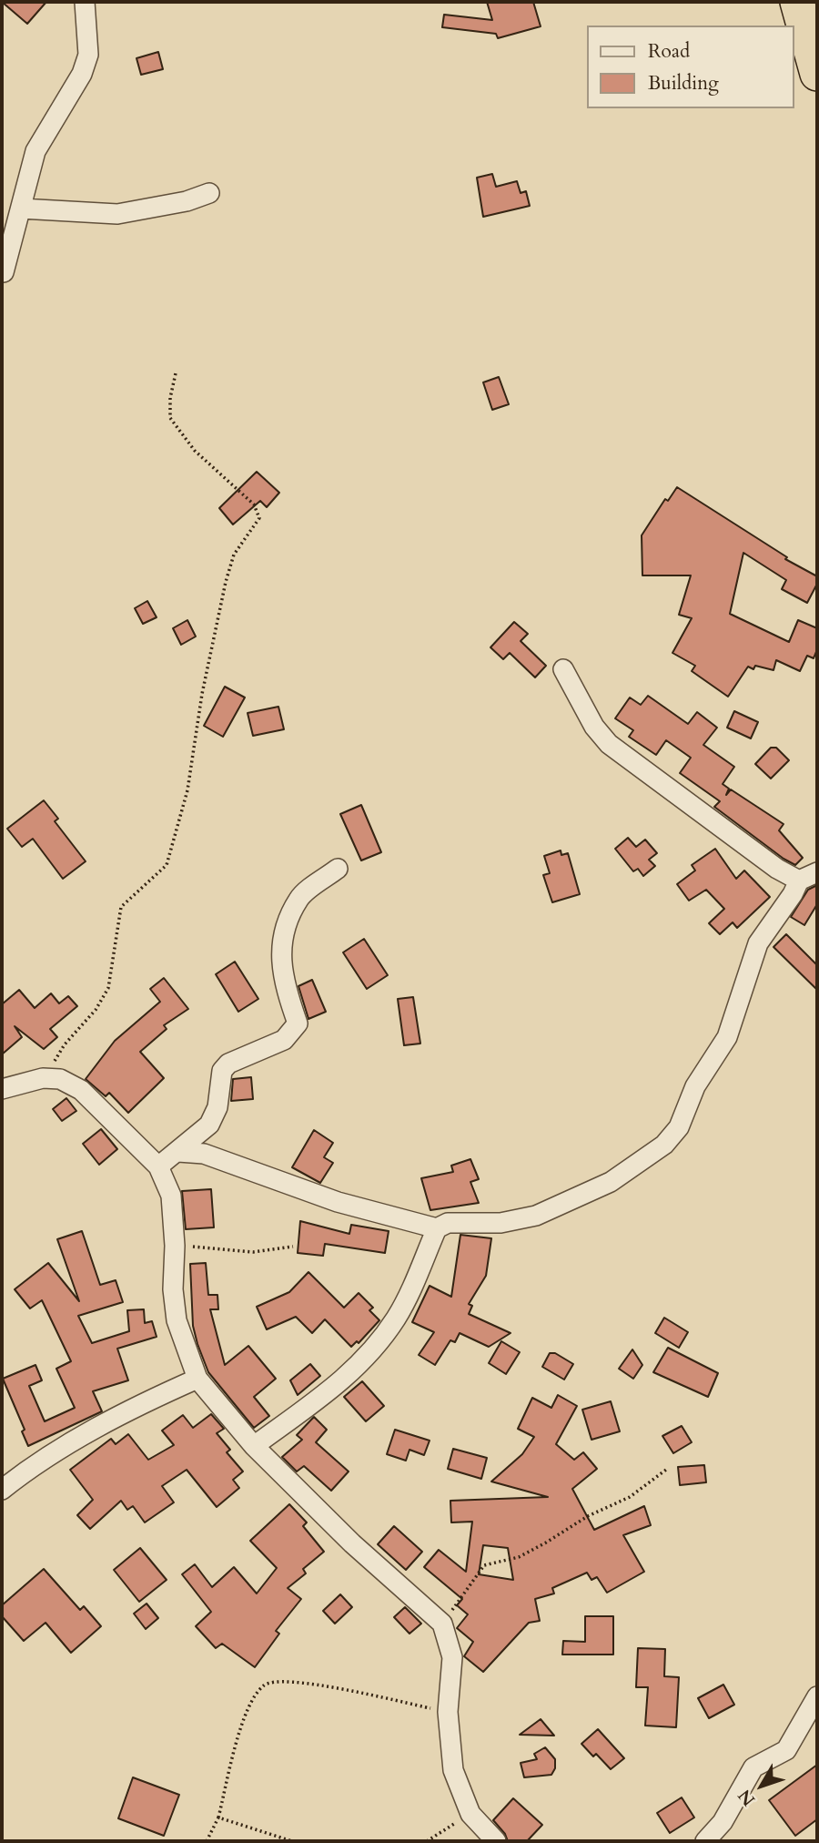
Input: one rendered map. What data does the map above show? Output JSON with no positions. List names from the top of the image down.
{
  "legend": ["Road", "Building"],
  "north": "bottom left"
}
